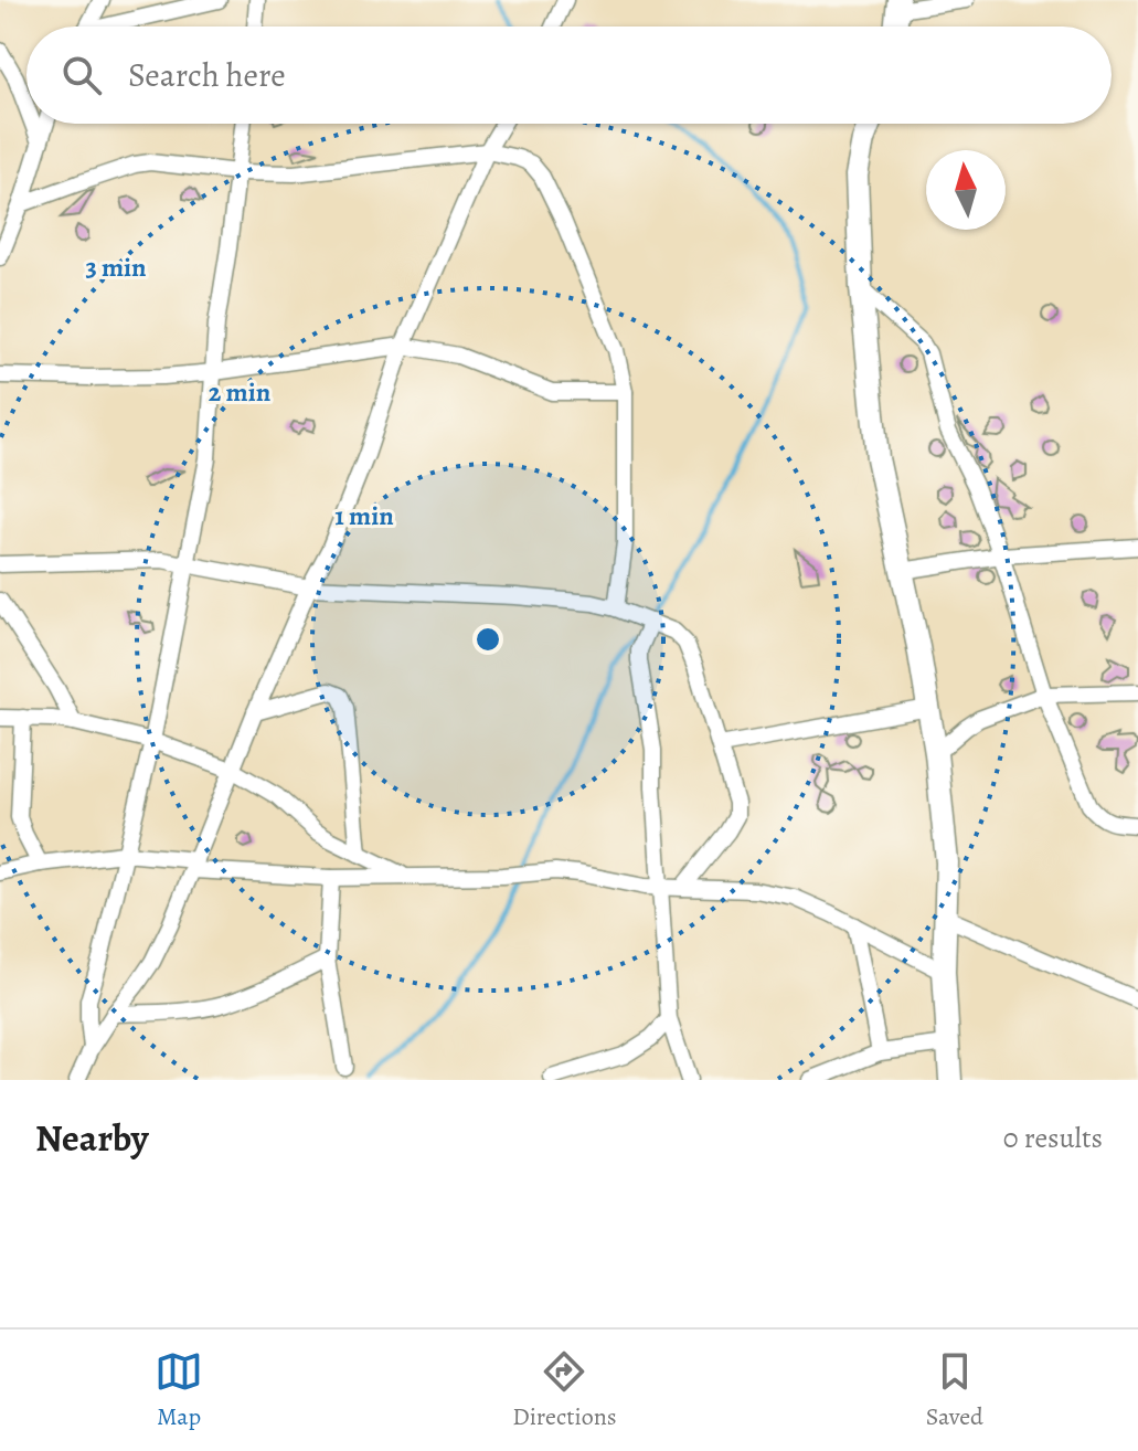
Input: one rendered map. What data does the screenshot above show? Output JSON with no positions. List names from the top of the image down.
{
  "north": "top",
  "page": {
    "search": "Search here",
    "heading": ["Nearby", "0 results"],
    "nav": ["Map", "Directions", "Saved"]
  },
  "rings": ["3 min", "2 min", "1 min"]
}
